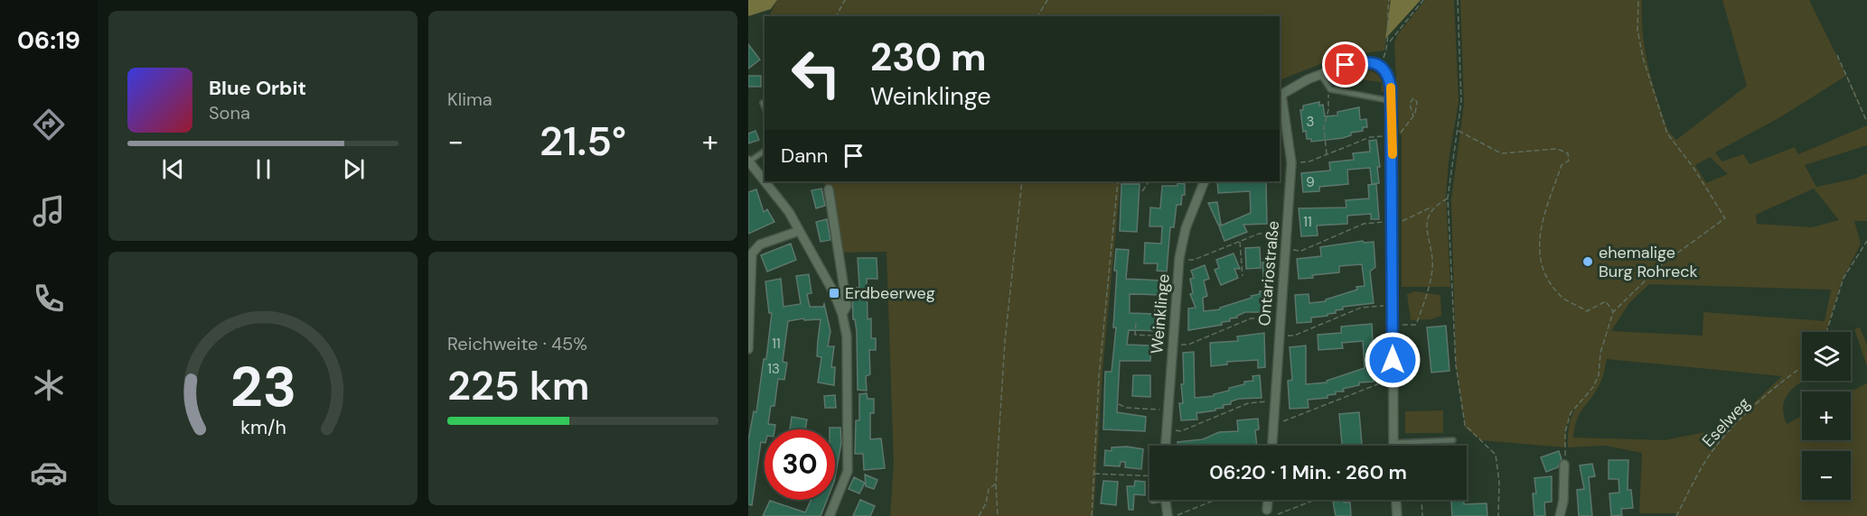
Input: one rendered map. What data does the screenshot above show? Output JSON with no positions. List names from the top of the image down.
{
  "streets": {
    "street": ["Ontariostraße", "Weinklinge"],
    "path": ["Eselweg"]
  },
  "places": {
    "other": ["ehemalige Burg Rohreck"],
    "transit": ["Erdbeerweg"]
  },
  "house_numbers": [
    "3",
    "9",
    "11",
    "11",
    "13"
  ],
  "page": {
    "tabs": "06:19",
    "tile": [
      "Klima",
      ["Reichweite · 45%", "225 km"]
    ],
    "turn": ["230 m", "Weinklinge"],
    "song": ["Blue Orbit", "Sona"],
    "heat": ["−", "21.5°", "+"],
    "then": "Dann",
    "map_buttons": ["+", "−"],
    "limit": "30",
    "trip": "06:20 · 1 Min. · 260 m",
    "gauge": ["23", "km/h"]
  }
}
